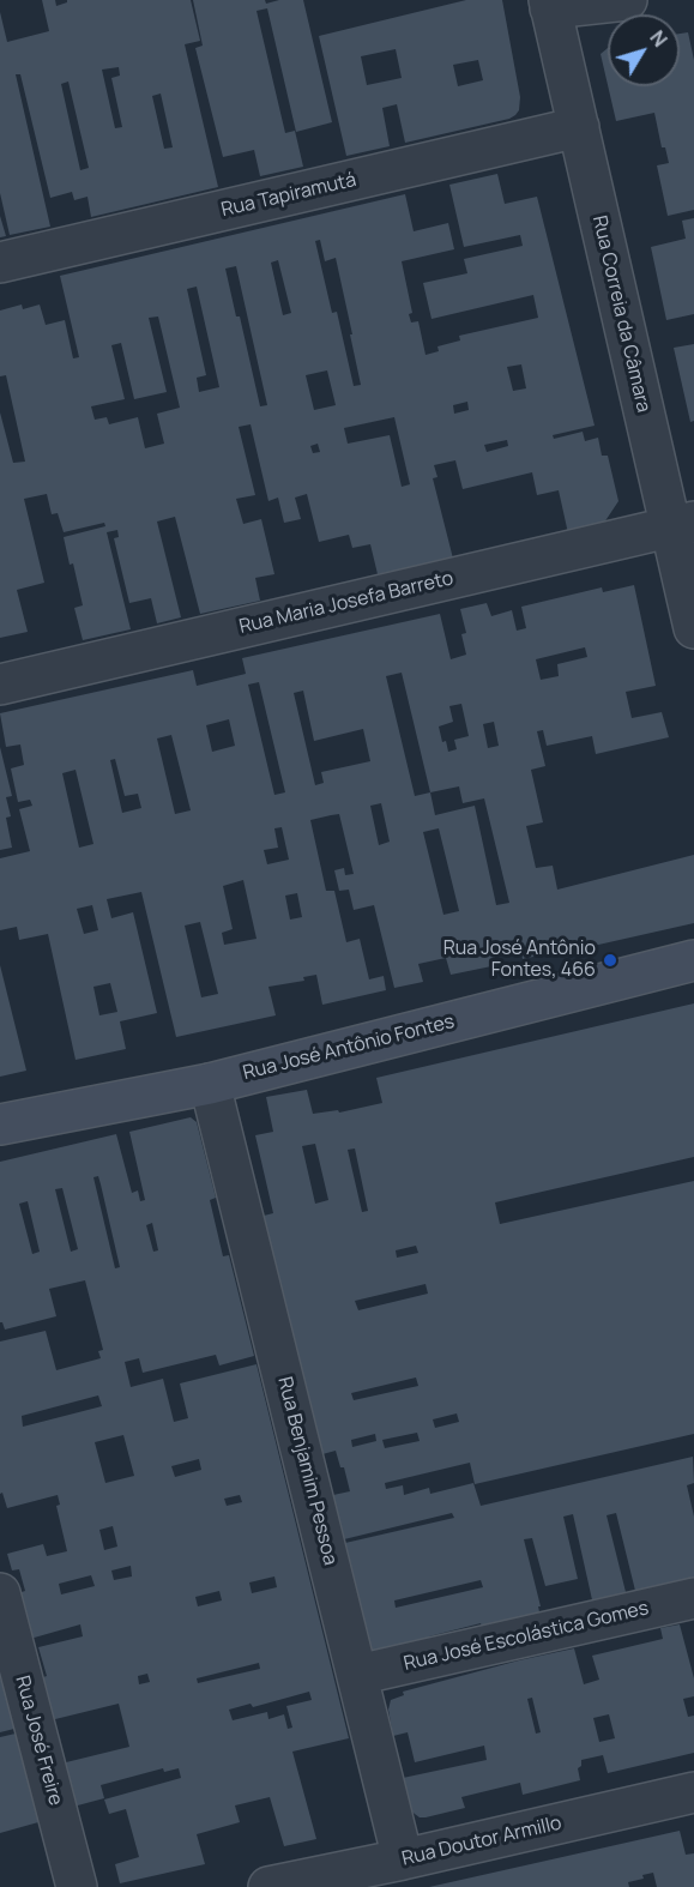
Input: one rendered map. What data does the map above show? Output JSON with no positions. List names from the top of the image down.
{
  "streets": {
    "street": [
      "Rua Tapiramutá",
      "Rua Correia da Câmara",
      "Rua Maria Josefa Barreto",
      "Rua José Antônio Fontes",
      "Rua Benjamim Pessoa",
      "Rua José Escolástica Gomes",
      "Rua José Freire",
      "Rua Doutor Armillo"
    ]
  },
  "crossings": [
    ["Rua Tapiramutá", "Rua Correia da Câmara"],
    ["Rua Correia da Câmara", "Rua Maria Josefa Barreto"],
    ["Rua José Antônio Fontes", "Rua Benjamim Pessoa"],
    ["Rua Benjamim Pessoa", "Rua José Escolástica Gomes"],
    ["Rua Benjamim Pessoa", "Rua Doutor Armillo"]
  ],
  "places": ["Rua José Antônio Fontes, 466"],
  "north": "top right"
}
